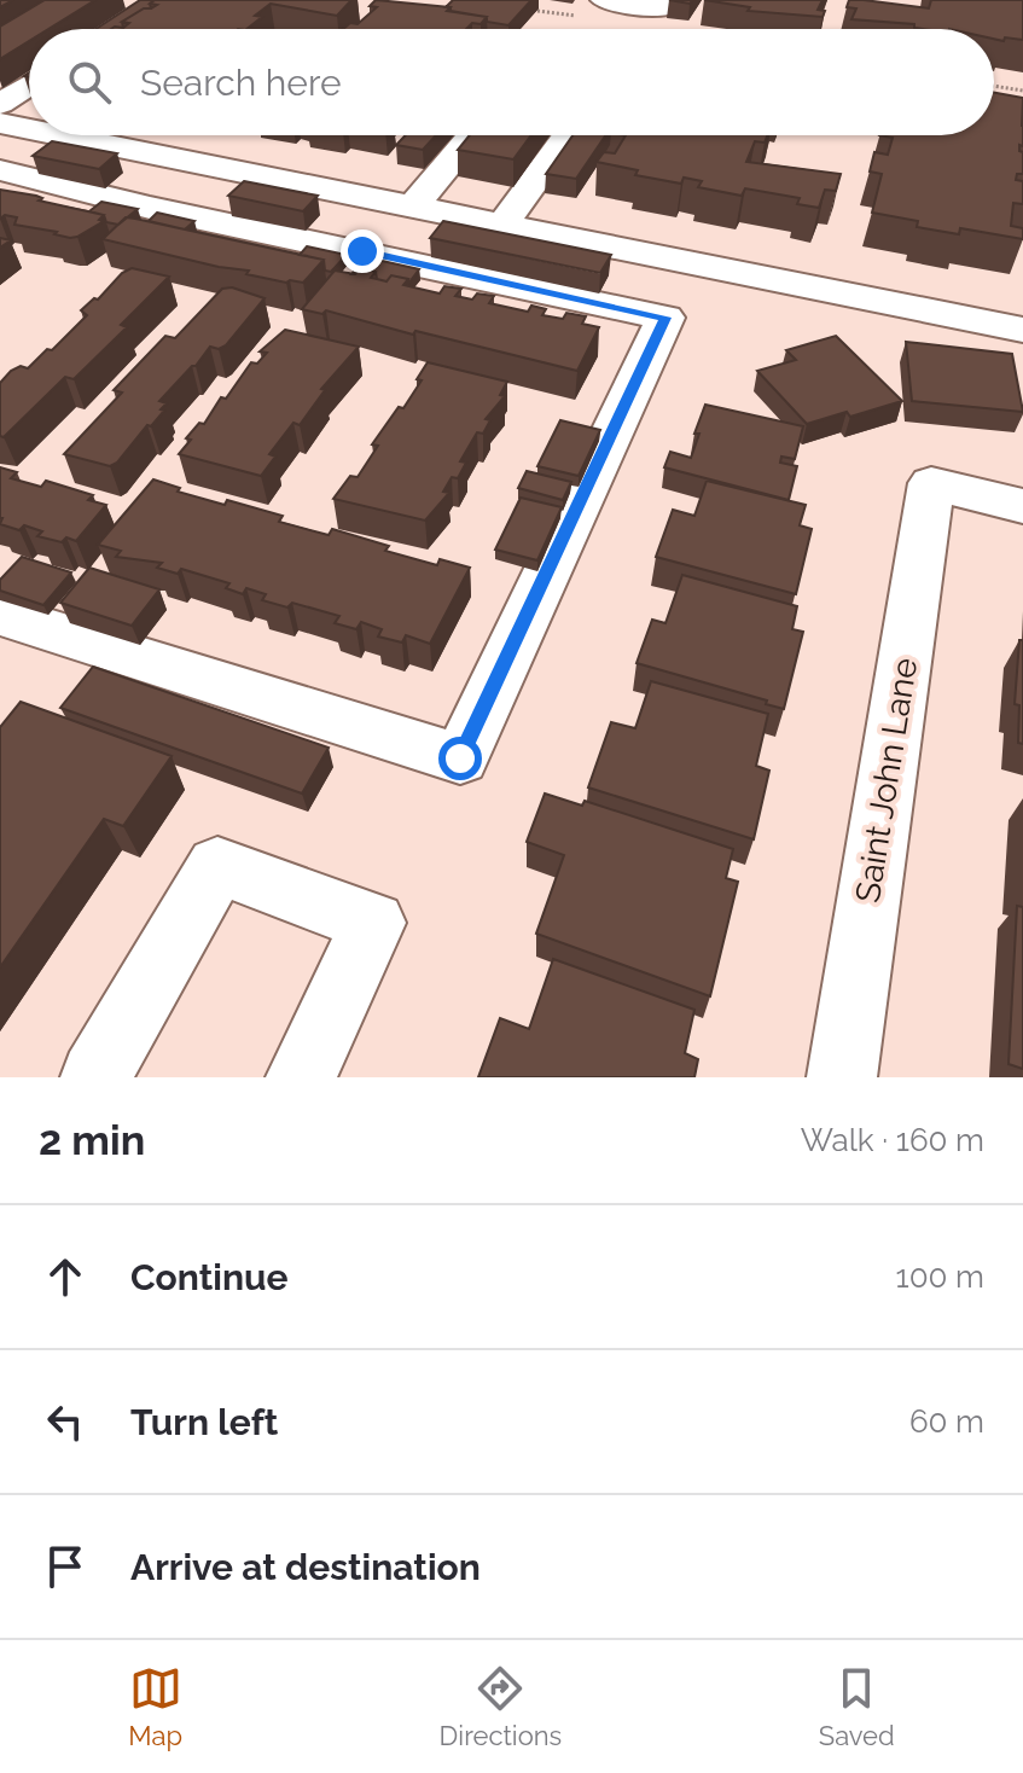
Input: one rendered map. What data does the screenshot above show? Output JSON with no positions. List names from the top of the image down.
{
  "streets": {
    "street": ["Saint John Lane"]
  },
  "page": {
    "search": "Search here",
    "heading": ["2 min", "Walk · 160 m"],
    "list": [
      ["Continue", "100 m"],
      ["Turn left", "60 m"],
      "Arrive at destination"
    ],
    "nav": ["Map", "Directions", "Saved"]
  }
}
